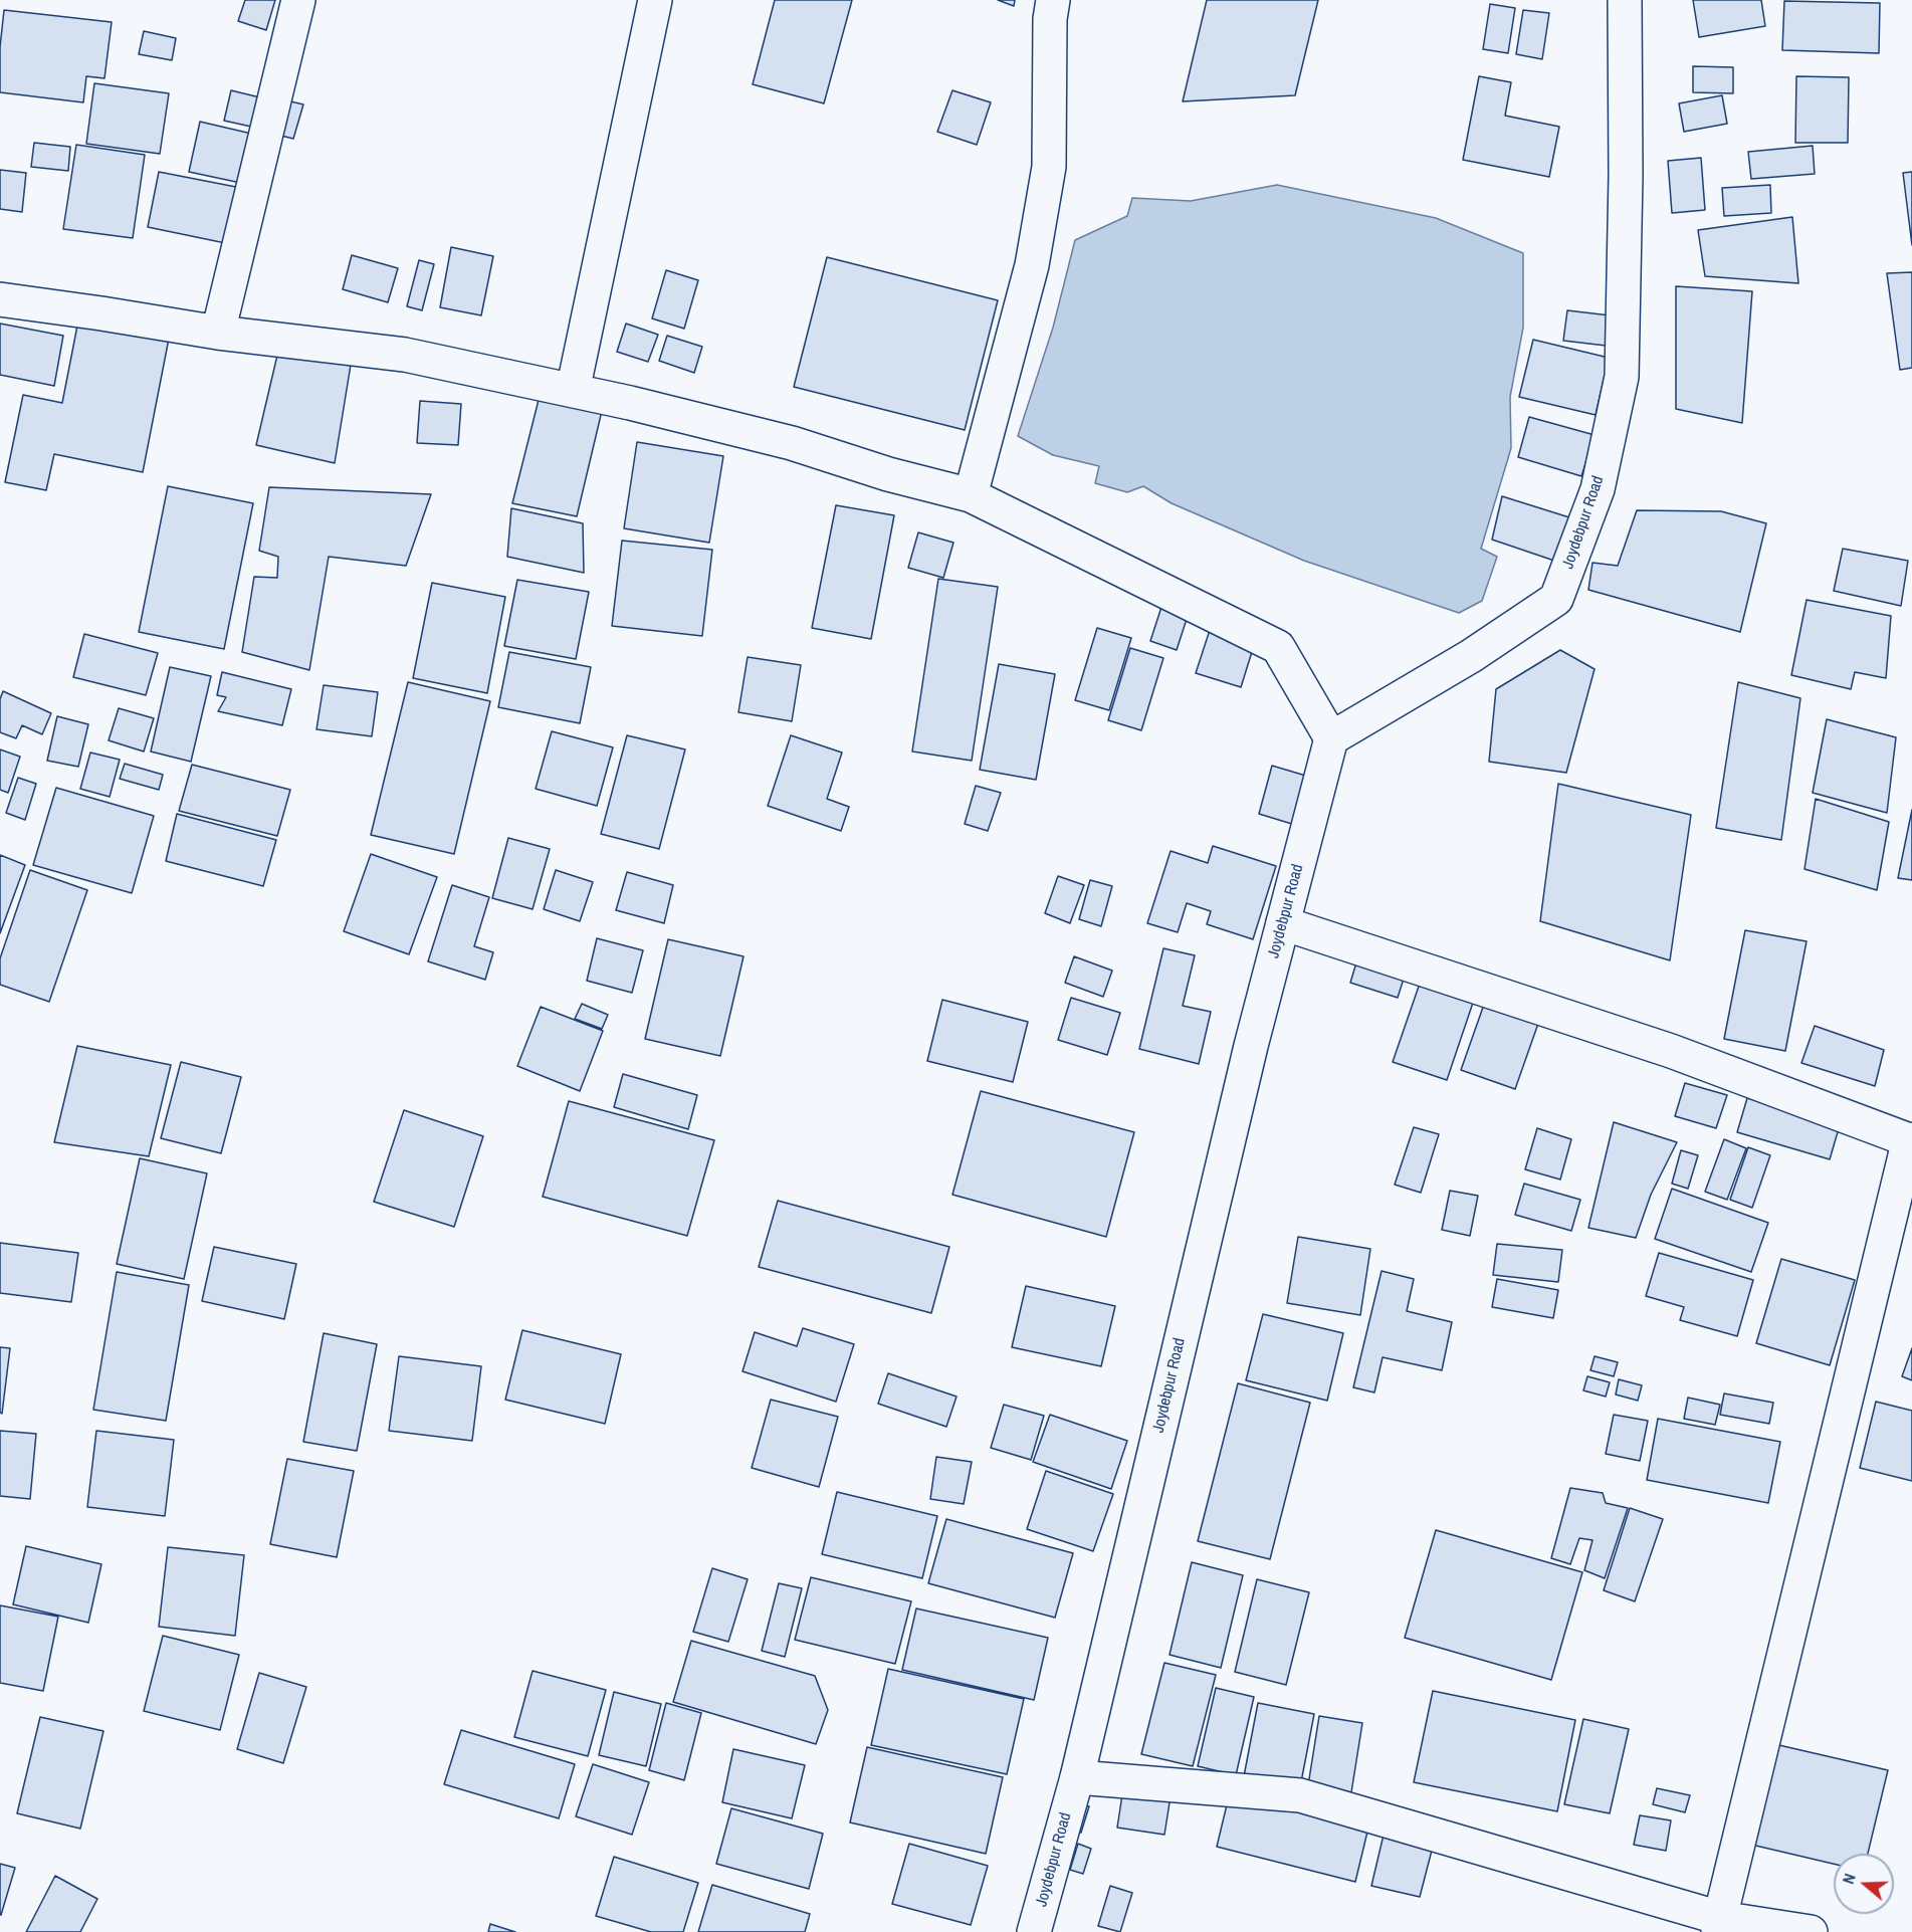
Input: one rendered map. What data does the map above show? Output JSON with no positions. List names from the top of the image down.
{
  "streets": {
    "street": ["Joydebpur Road"]
  },
  "north": "left"
}
